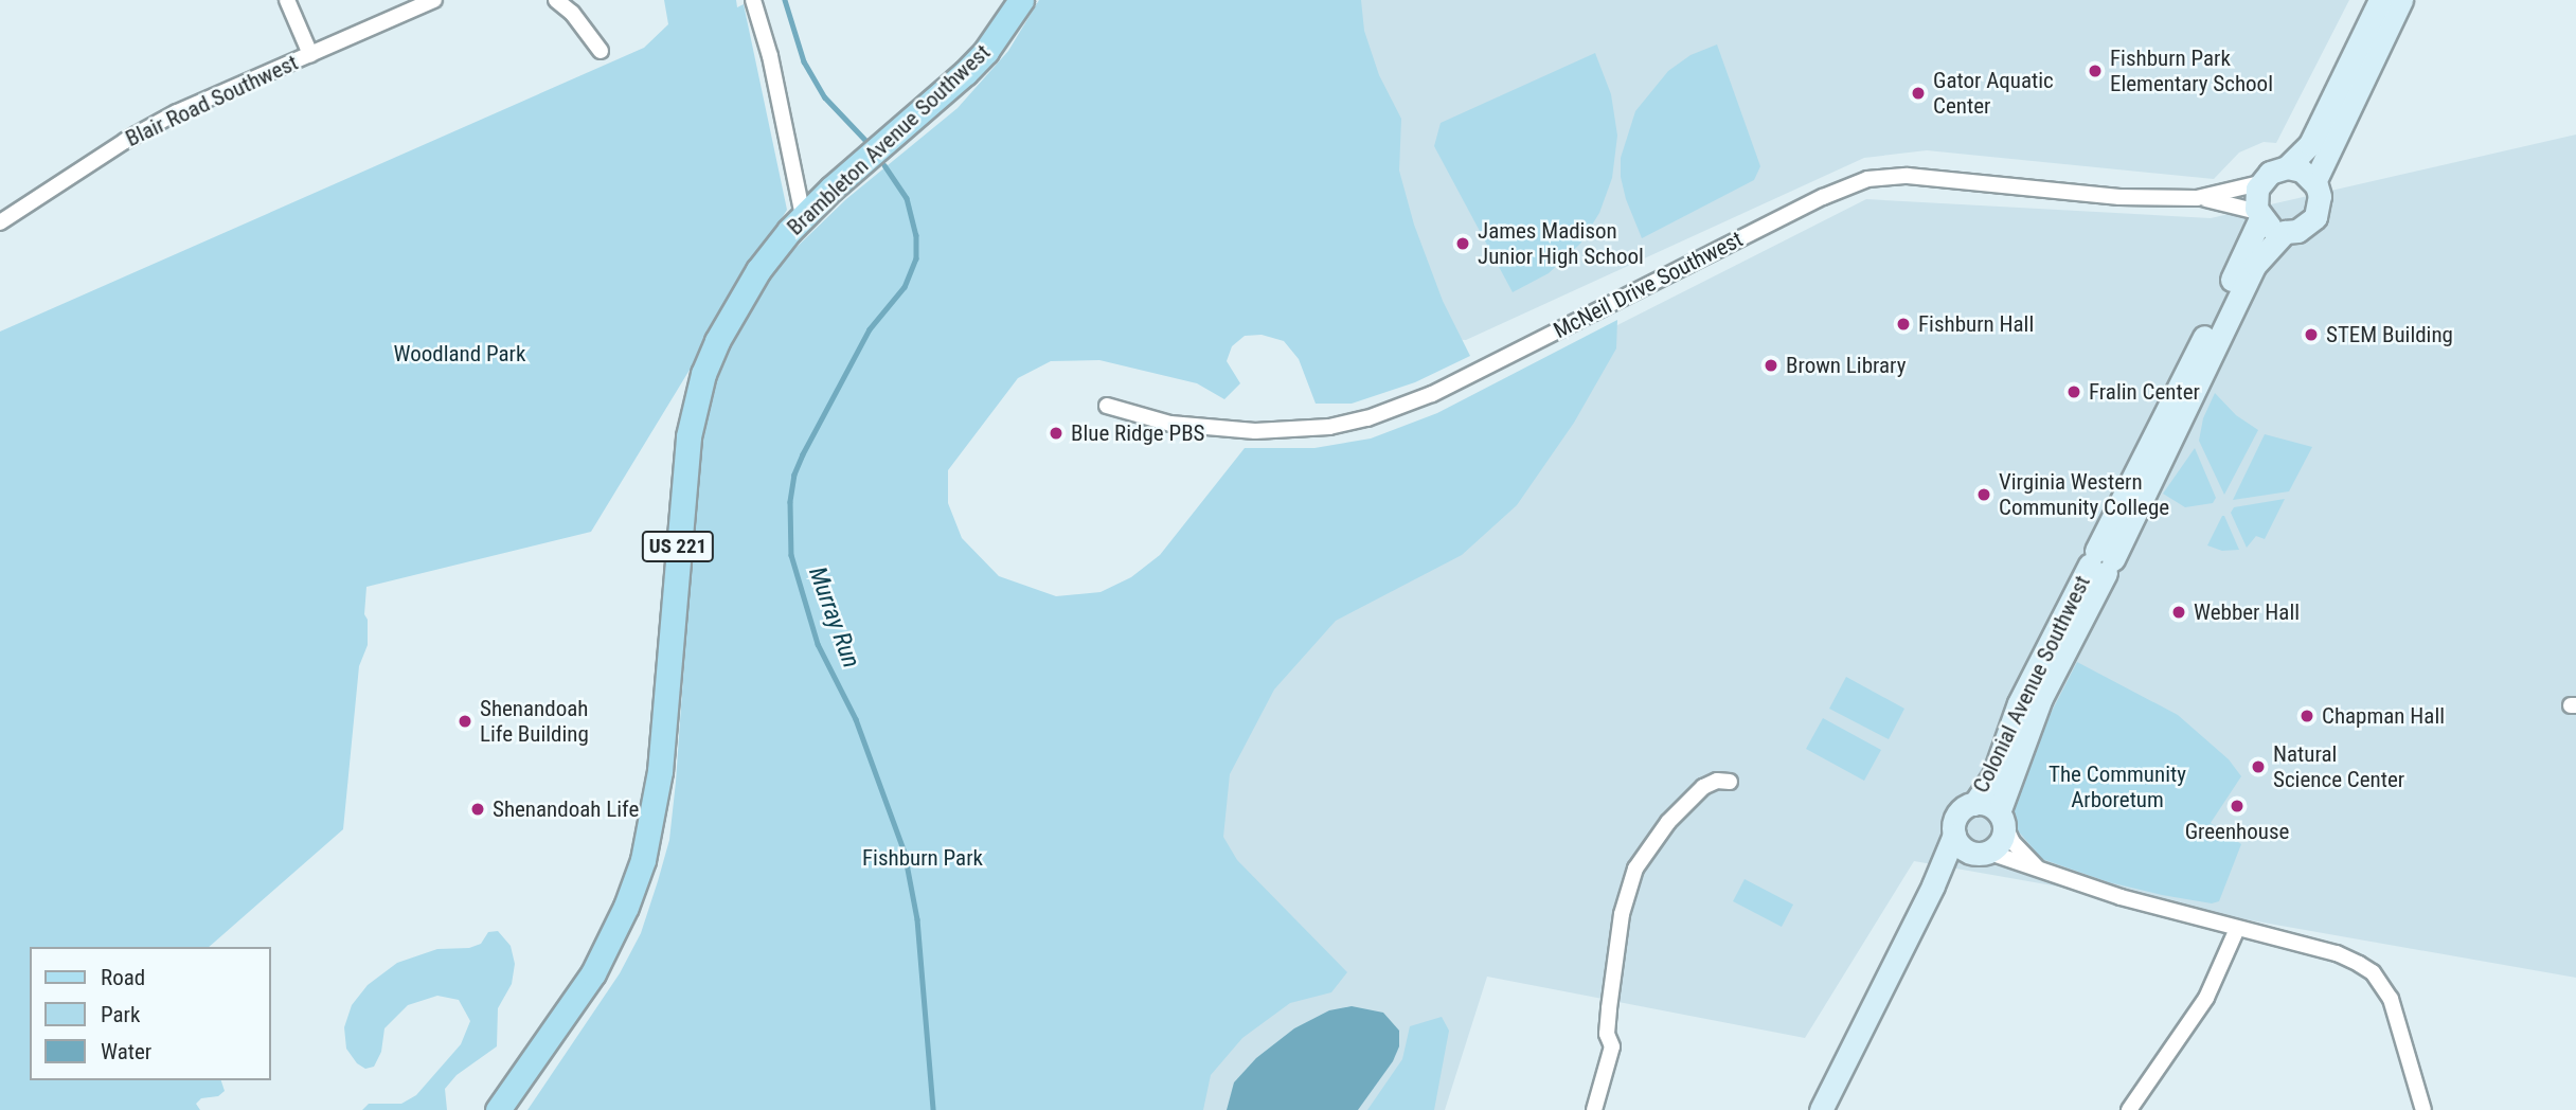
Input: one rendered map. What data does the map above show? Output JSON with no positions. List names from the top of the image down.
{
  "streets": {
    "main road": ["Brambleton Avenue Southwest", "US 221", "Colonial Avenue Southwest"],
    "street": ["Blair Road Southwest", "McNeil Drive Southwest"]
  },
  "crossings": [
    ["McNeil Drive Southwest", "Colonial Avenue Southwest"]
  ],
  "water": ["Murray Run"],
  "parks": ["Woodland Park", "The Community Arboretum", "Fishburn Park"],
  "places": [
    "Fishburn Park Elementary School",
    "Gator Aquatic Center",
    "James Madison Junior High School",
    "Fishburn Hall",
    "STEM Building",
    "Brown Library",
    "Fralin Center",
    "Blue Ridge PBS",
    "Virginia Western Community College",
    "Webber Hall",
    "Chapman Hall",
    "Shenandoah Life Building",
    "Natural Science Center",
    "Greenhouse",
    "Shenandoah Life"
  ],
  "legend": ["Road", "Park", "Water"]
}
